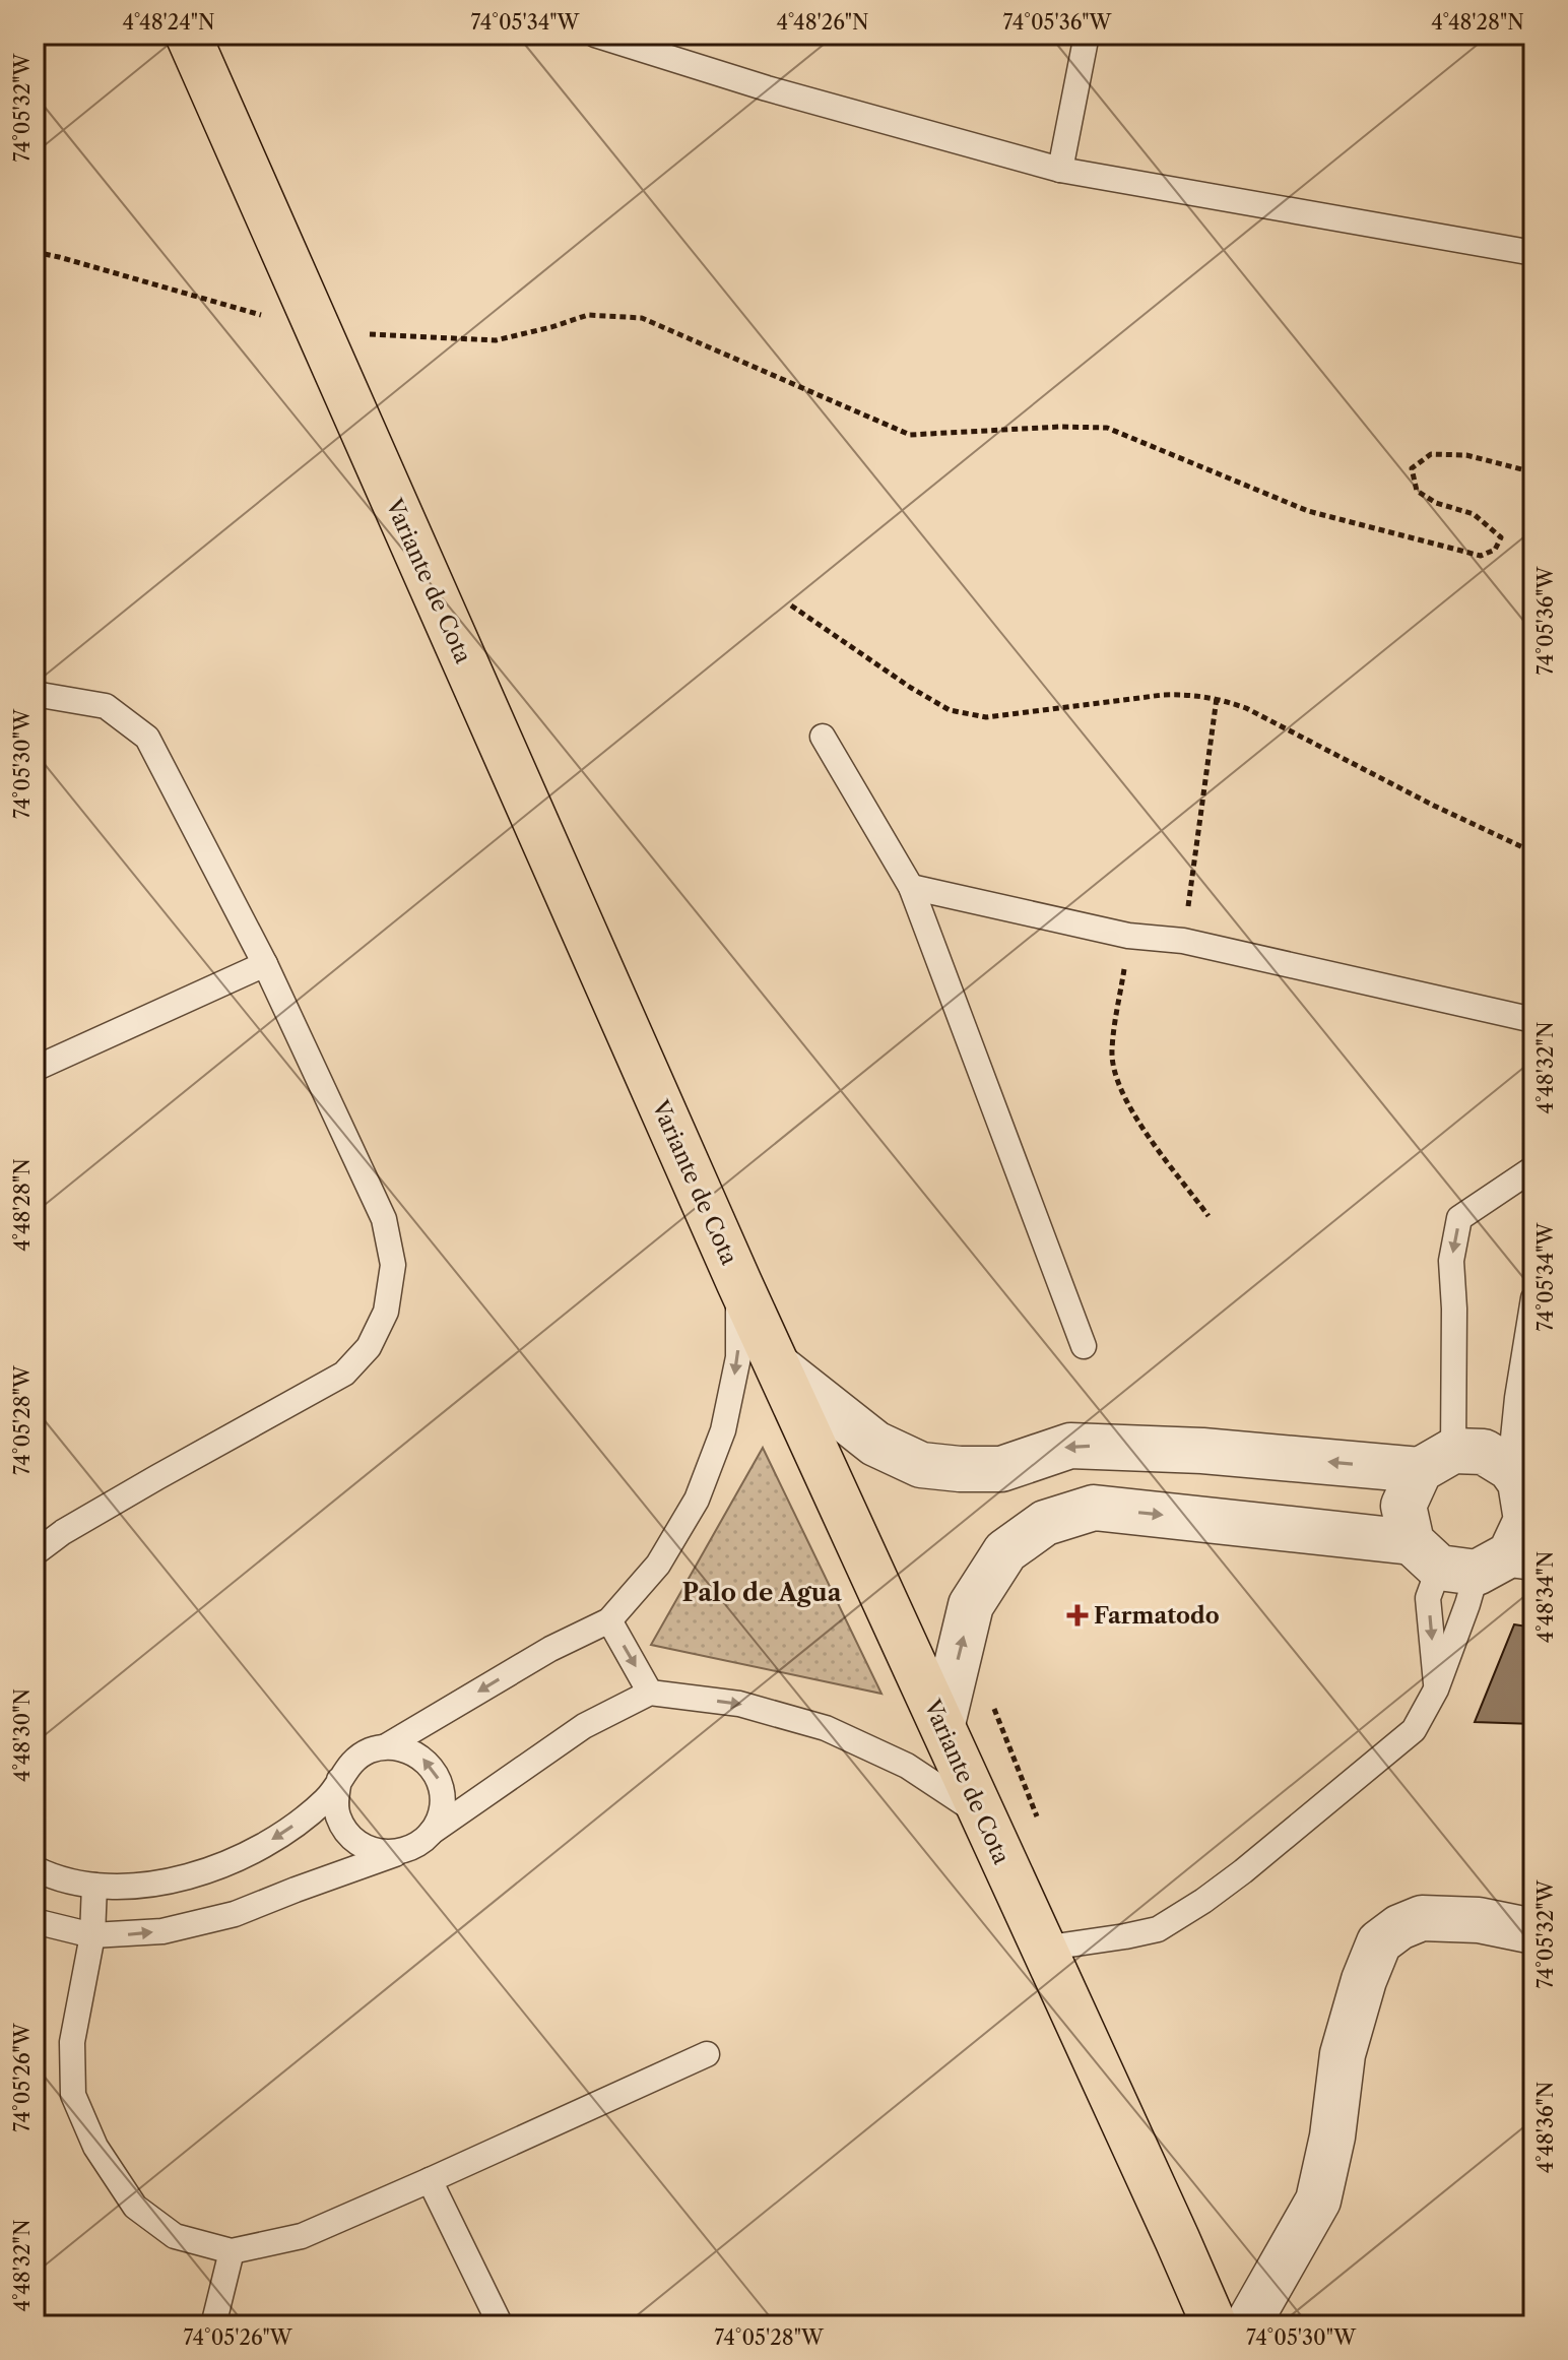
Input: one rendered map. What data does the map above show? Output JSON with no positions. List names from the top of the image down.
{
  "streets": {
    "main road": ["Variante de Cota"]
  },
  "districts": ["Palo de Agua"],
  "places": {
    "health": ["Farmatodo"]
  },
  "coordinates": [
    "4°48'24\"N",
    "74°05'34\"W",
    "4°48'26\"N",
    "74°05'36\"W",
    "4°48'28\"N",
    "74°05'32\"W",
    "74°05'30\"W",
    "4°48'32\"N",
    "74°05'28\"W",
    "4°48'34\"N",
    "4°48'30\"N",
    "74°05'26\"W",
    "4°48'36\"N"
  ]
}
